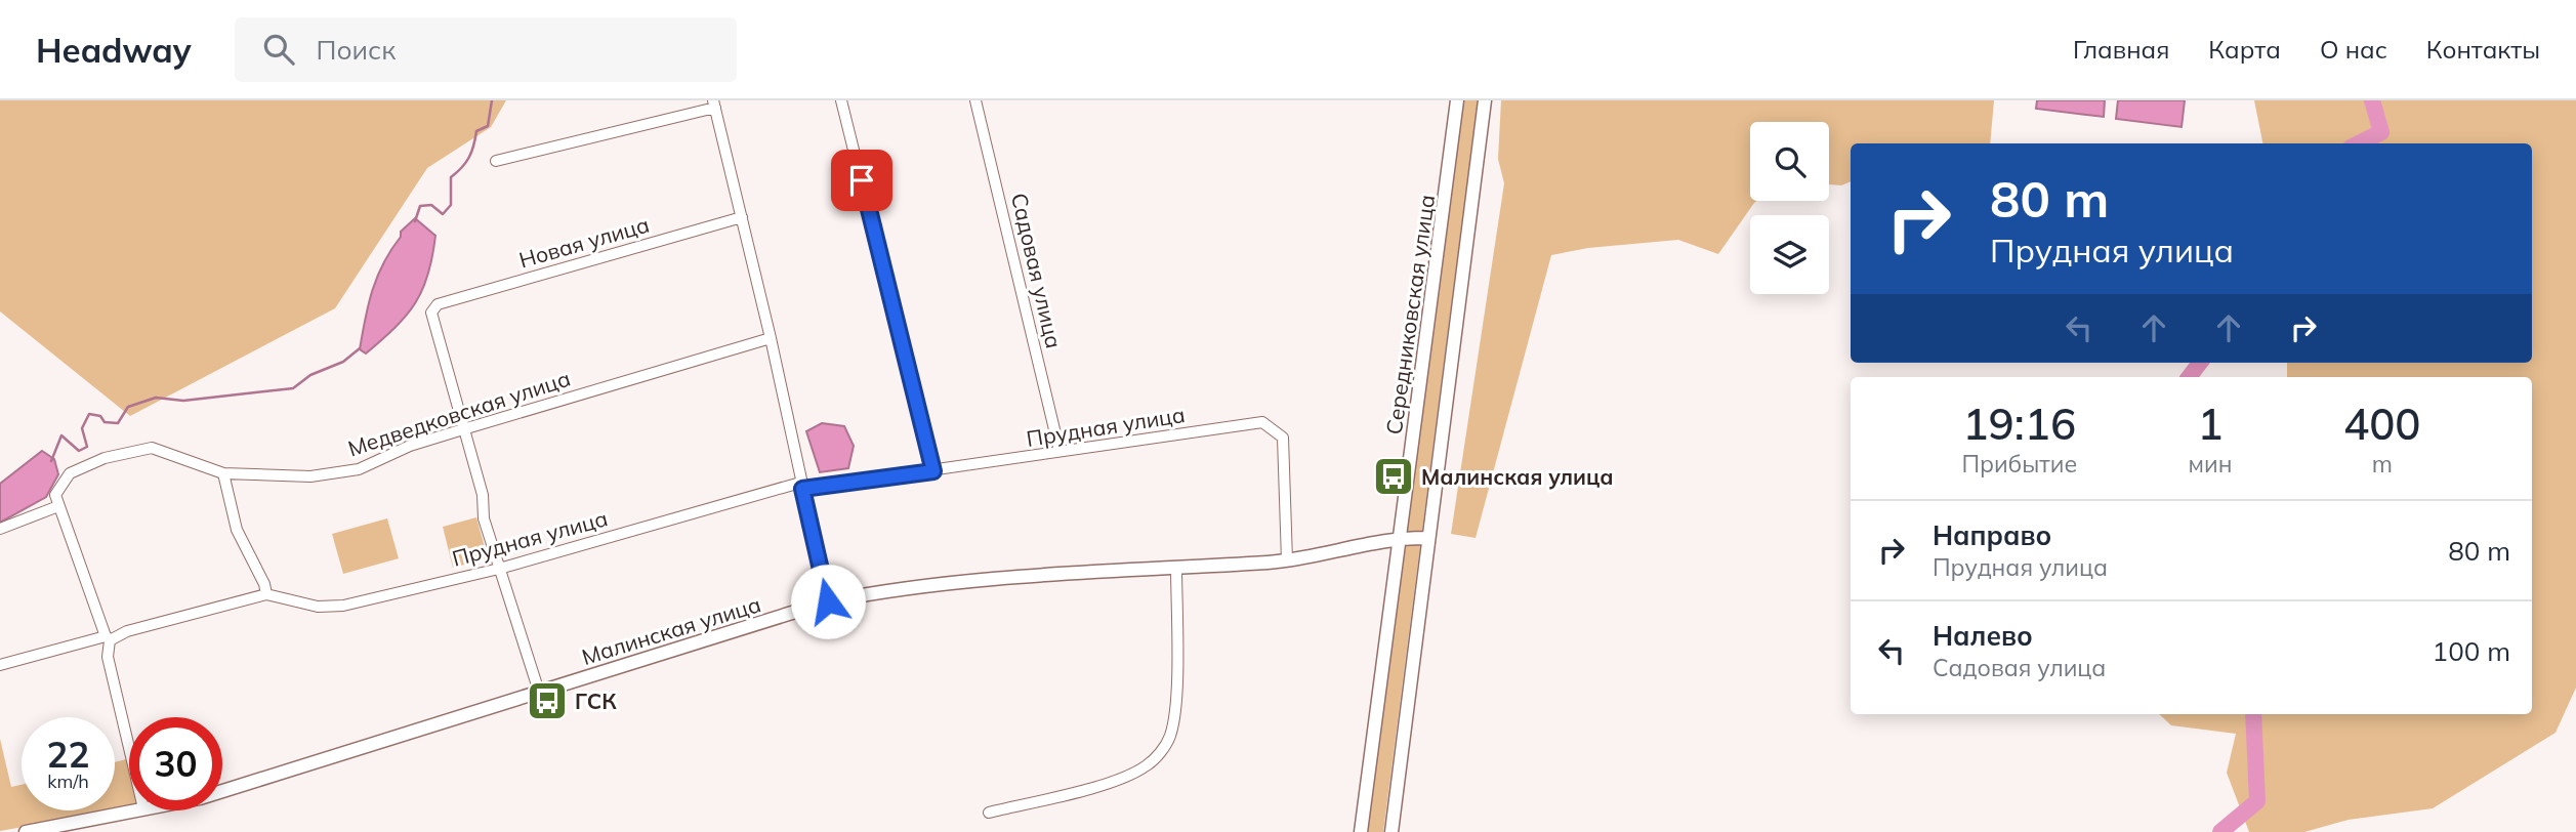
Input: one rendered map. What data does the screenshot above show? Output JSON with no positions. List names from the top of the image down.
{
  "streets": {
    "street": [
      "Новая улица",
      "Садовая улица",
      "Середниковская улица",
      "Медведковская улица",
      "Прудная улица",
      "Малинская улица"
    ]
  },
  "crossings": [
    ["Новая улица", "Медведковская улица"],
    ["Садовая улица", "Прудная улица"],
    ["Середниковская улица", "Малинская улица"],
    ["Прудная улица", "Малинская улица"]
  ],
  "places": {
    "bus stop": ["Малинская улица", "ГСК"]
  },
  "page": {
    "header": "Headway",
    "search": "Поиск",
    "nav": [
      "Главная",
      "Карта",
      "О нас",
      "Контакты"
    ],
    "turn": ["80 m", "Прудная улица"],
    "eta": [
      "19:16",
      "Прибытие",
      "1",
      "мин",
      "400",
      "m"
    ],
    "list": [
      {
        "name": "Направо",
        "note": "Прудная улица",
        "value": "80 m"
      },
      {
        "name": "Налево",
        "note": "Садовая улица",
        "value": "100 m"
      }
    ],
    "speed": "22 km/h",
    "limit": "30"
  }
}
